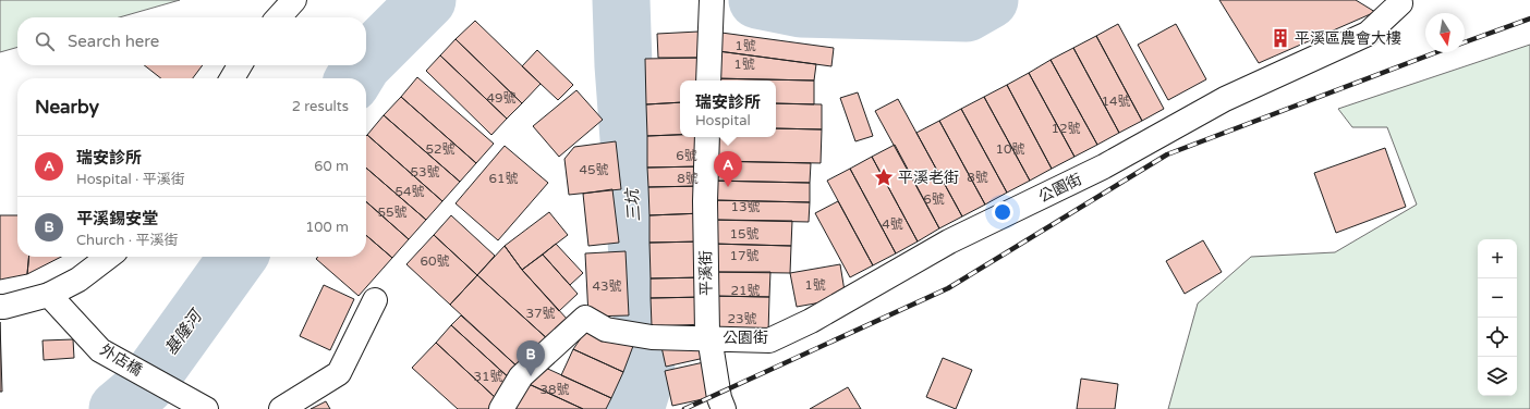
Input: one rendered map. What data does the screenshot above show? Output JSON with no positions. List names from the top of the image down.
{
  "streets": {
    "street": ["公園街", "平溪街", "外店橋"]
  },
  "crossings": [
    ["公園街", "平溪街"]
  ],
  "water": ["三坑", "基隆河"],
  "places": {
    "building": ["平溪區農會大樓"],
    "place": ["平溪老街"]
  },
  "house_numbers": [
    "1號",
    "1號",
    "49號",
    "14號",
    "12號",
    "52號",
    "10號",
    "6號",
    "45號",
    "53號",
    "8號",
    "61號",
    "8號",
    "54號",
    "6號",
    "13號",
    "55號",
    "4號",
    "15號",
    "17號",
    "60號",
    "1號",
    "43號",
    "21號",
    "37號",
    "23號",
    "31號",
    "38號"
  ],
  "north": "bottom",
  "page": {
    "search": "Search here",
    "heading": ["Nearby", "2 results"],
    "popup": ["瑞安診所", "Hospital"],
    "list": [
      {
        "mark": "A",
        "name": "瑞安診所",
        "note": "Hospital · 平溪街",
        "value": "60 m"
      },
      {
        "mark": "B",
        "name": "平溪錫安堂",
        "note": "Church · 平溪街",
        "value": "100 m"
      }
    ],
    "pins": ["A", "B"],
    "map_buttons": ["+", "−"]
  }
}
